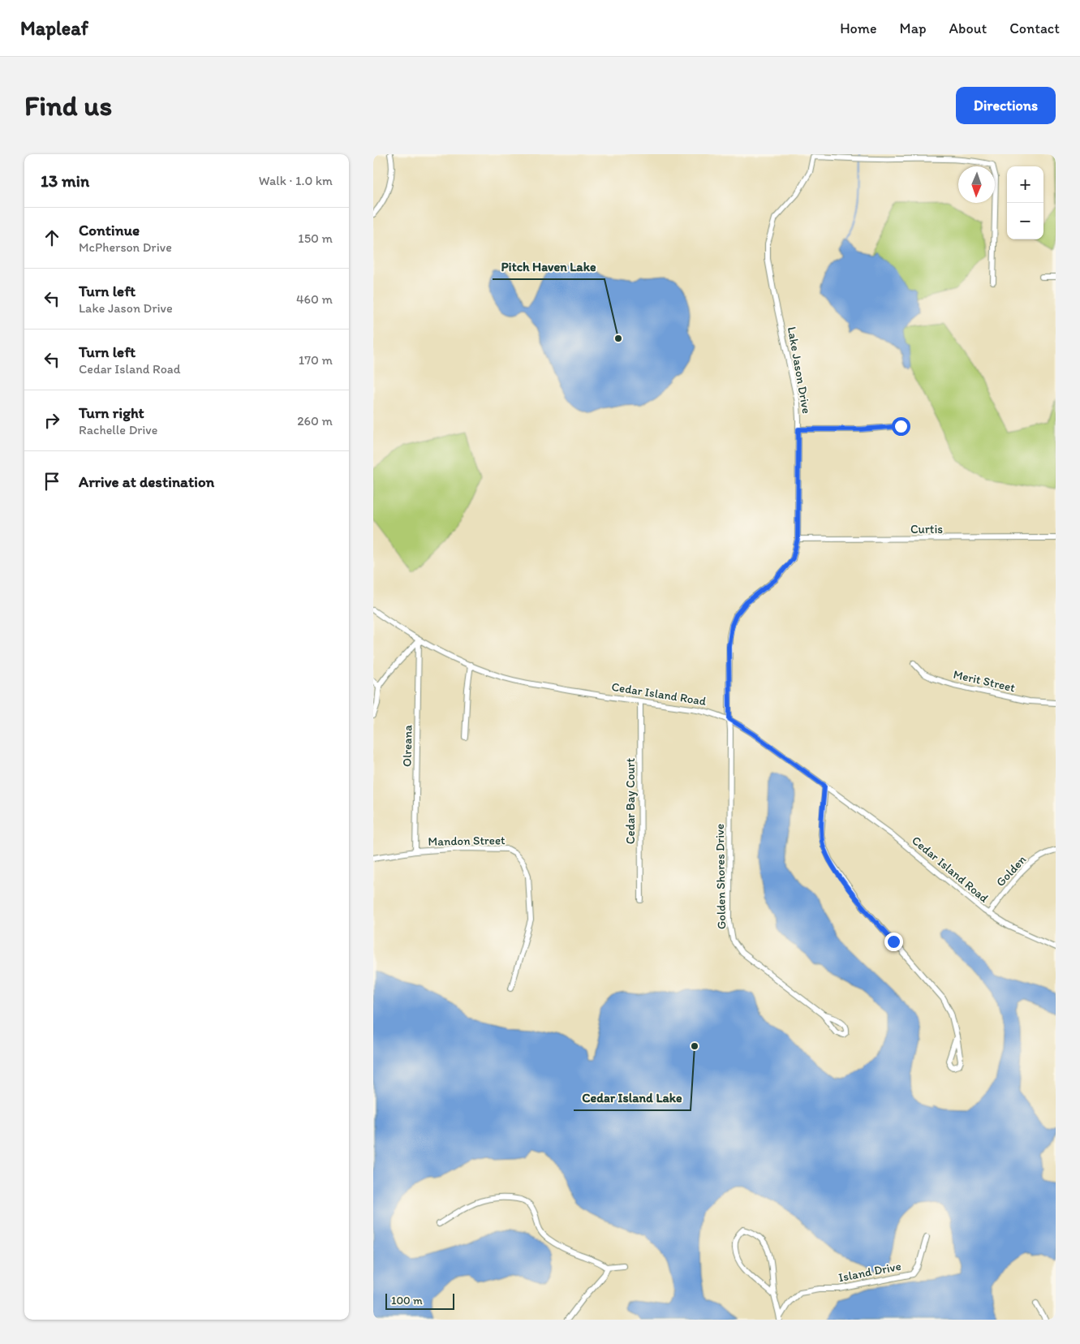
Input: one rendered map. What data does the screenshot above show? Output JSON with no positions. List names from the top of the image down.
{
  "streets": {
    "street": [
      "Lake Jason Drive",
      "Curtis",
      "Merit Street",
      "Cedar Island Road",
      "Olreana",
      "Cedar Bay Court",
      "Mandon Street",
      "Golden",
      "Golden Shores Drive",
      "Island Drive"
    ]
  },
  "crossings": [
    ["Lake Jason Drive", "Curtis"],
    ["Lake Jason Drive", "Cedar Island Road"],
    ["Lake Jason Drive", "Golden Shores Drive"],
    ["Cedar Island Road", "Olreana"],
    ["Cedar Island Road", "Cedar Bay Court"],
    ["Cedar Island Road", "Golden"],
    ["Cedar Island Road", "Golden Shores Drive"],
    ["Olreana", "Mandon Street"]
  ],
  "places": ["Pitch Haven Lake", "Cedar Island Lake"],
  "scale_bar": "100 m",
  "north": "bottom",
  "page": {
    "header": "Mapleaf",
    "nav": [
      "Home",
      "Map",
      "About",
      "Contact"
    ],
    "buttons": "Directions",
    "title": "Find us",
    "heading": ["13 min", "Walk · 1.0 km"],
    "map_buttons": ["+", "−"],
    "list": [
      ["Continue", "McPherson Drive", "150 m"],
      ["Turn left", "Lake Jason Drive", "460 m"],
      ["Turn left", "Cedar Island Road", "170 m"],
      ["Turn right", "Rachelle Drive", "260 m"],
      "Arrive at destination"
    ],
    "scale": "100 m"
  }
}
